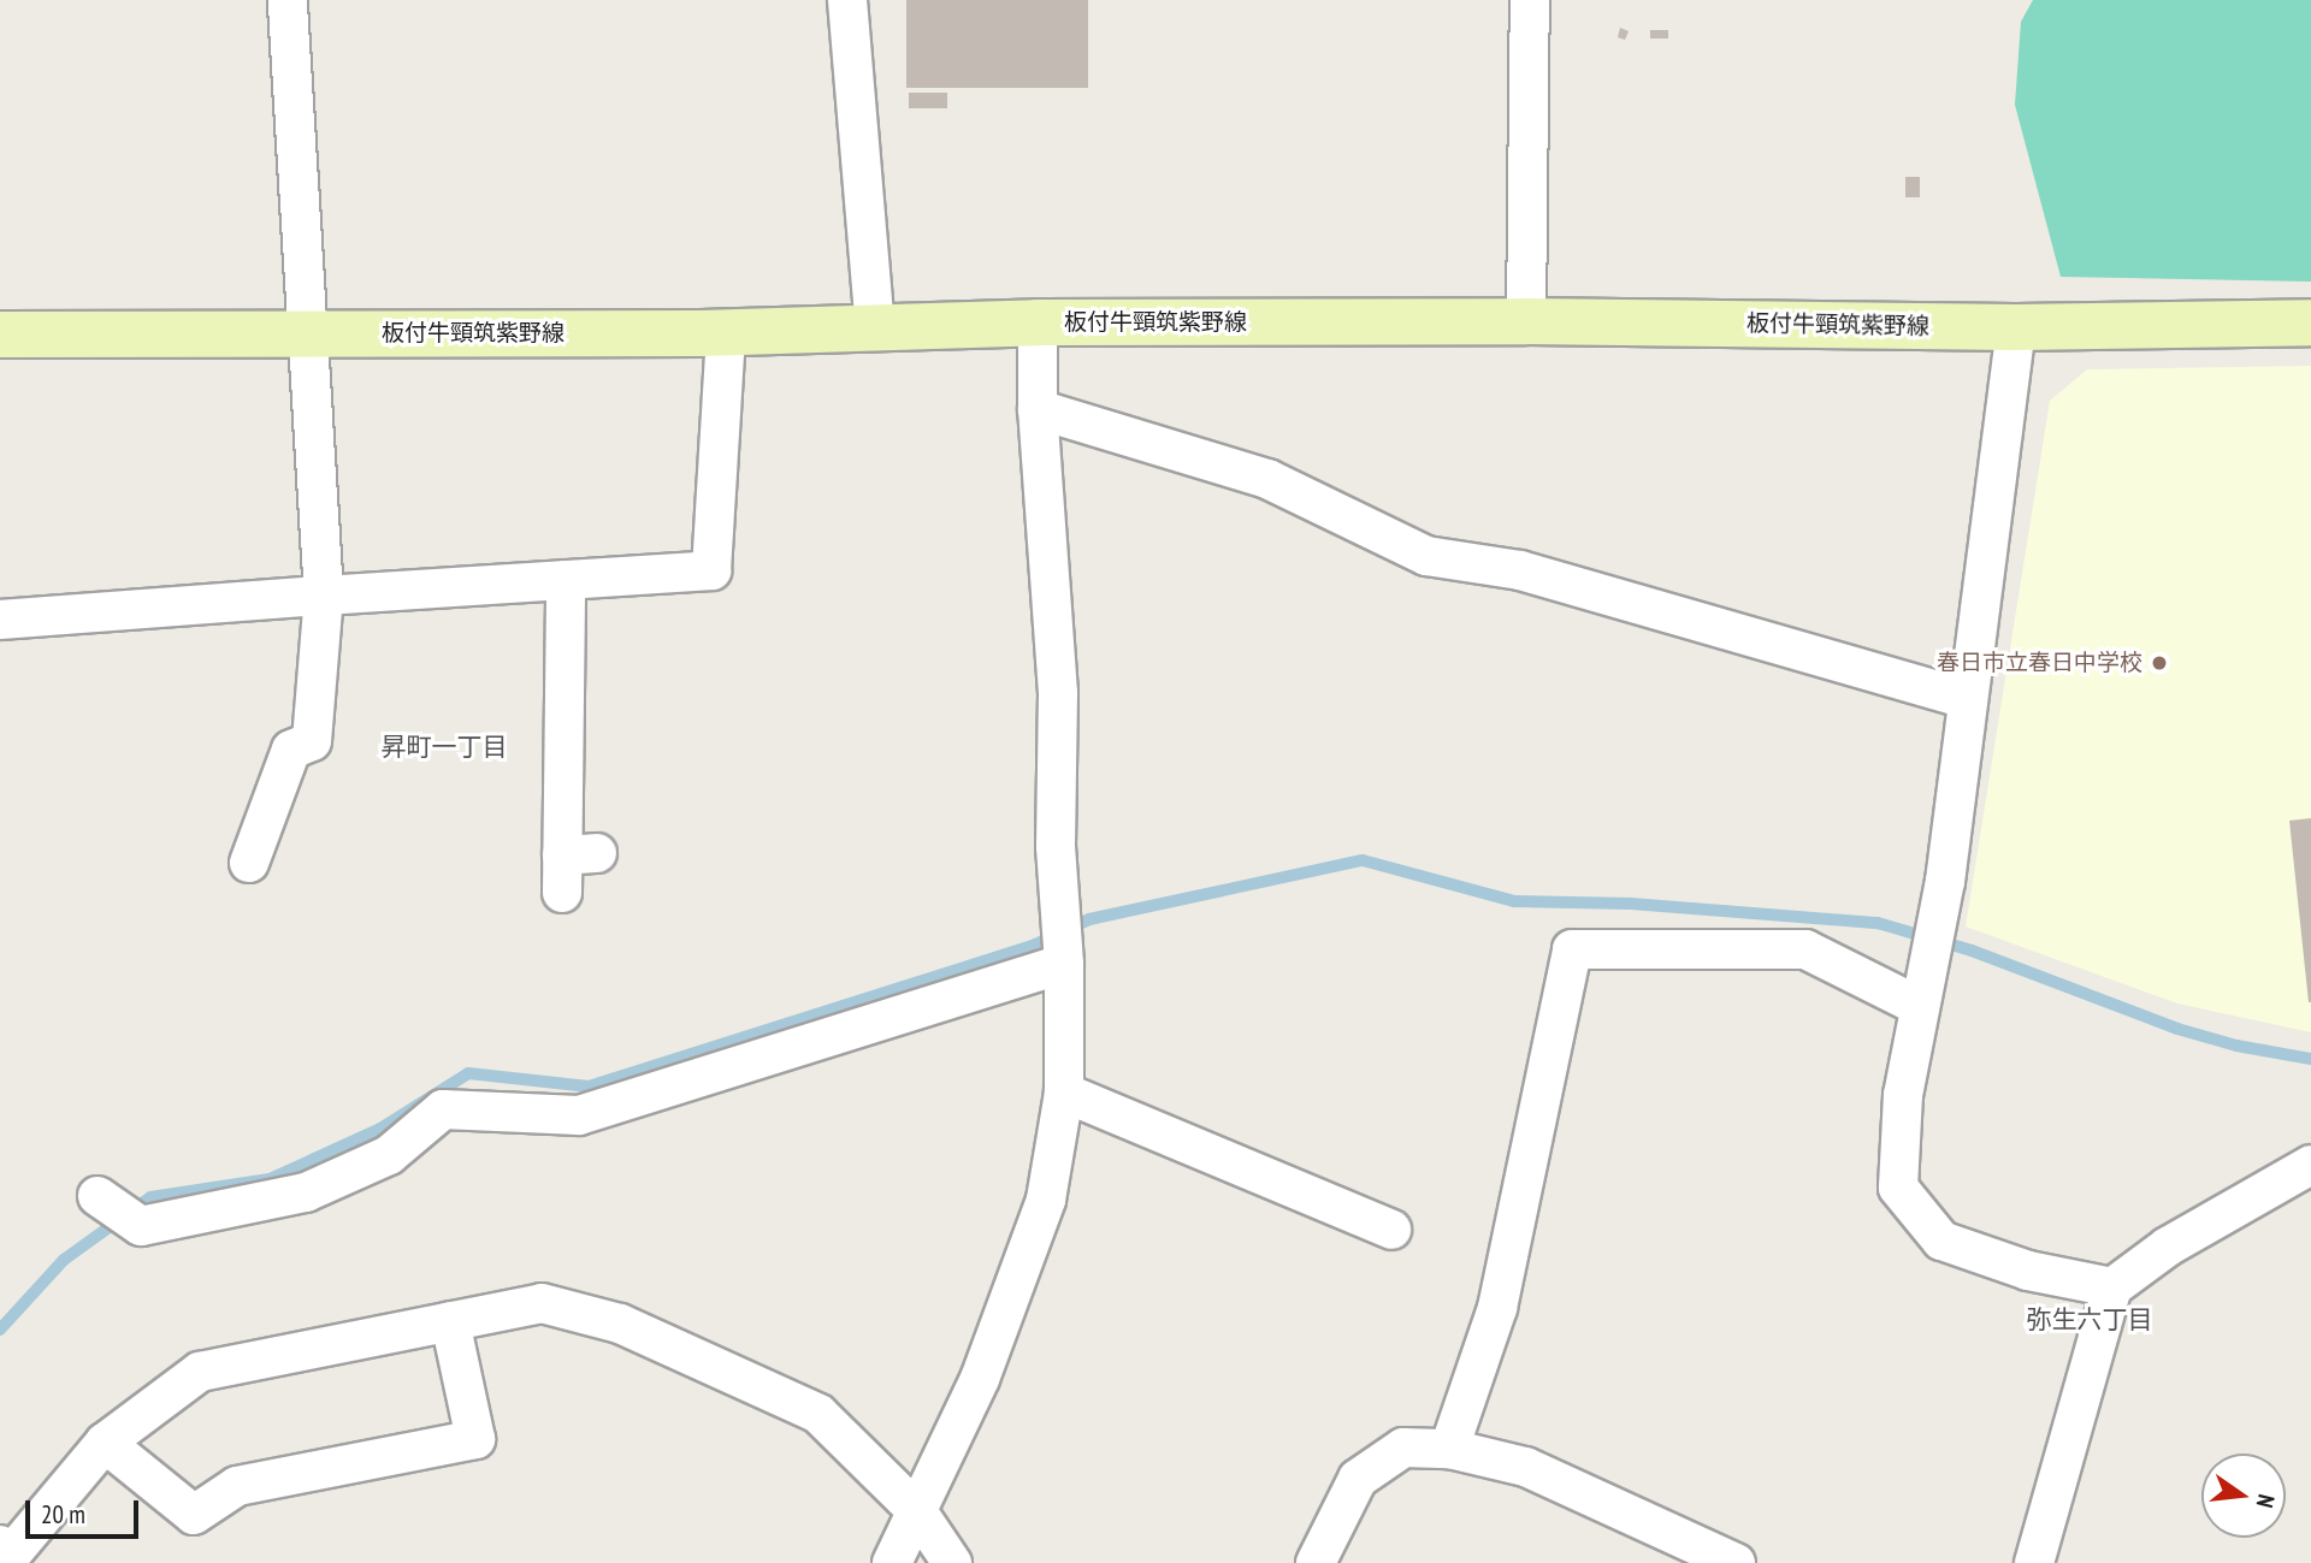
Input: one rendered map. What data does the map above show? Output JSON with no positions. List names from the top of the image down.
{
  "streets": {
    "main road": ["板付牛頸筑紫野線"]
  },
  "districts": ["昇町一丁目", "弥生六丁目"],
  "places": ["春日市立春日中学校"],
  "scale_bar": "20 m",
  "north": "right"
}
